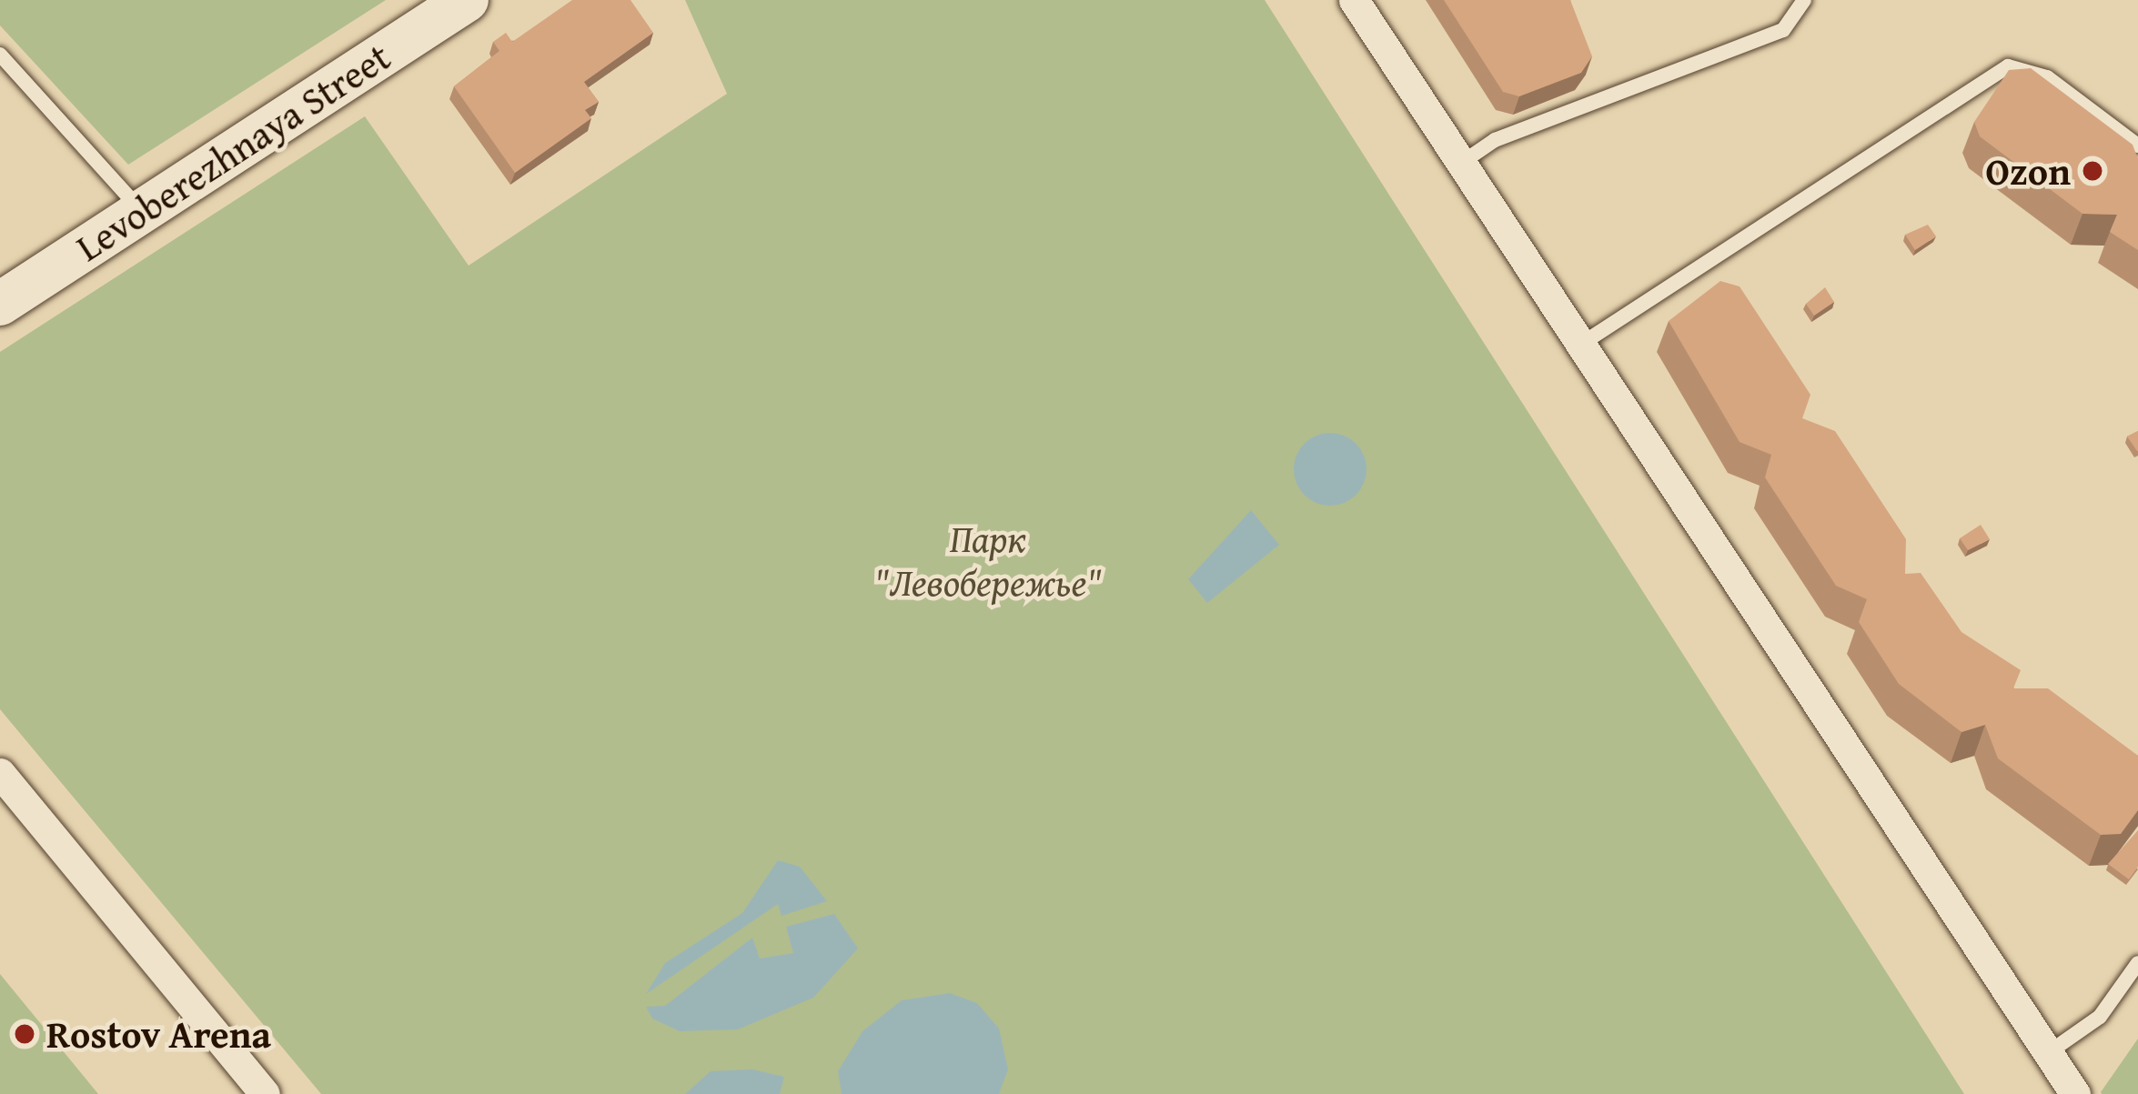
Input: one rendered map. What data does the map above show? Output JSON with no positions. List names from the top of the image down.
{
  "streets": {
    "main road": ["Levoberezhnaya Street"]
  },
  "parks": ["Парк \"Левобережье\""],
  "places": ["Ozon", "Rostov Arena"]
}
